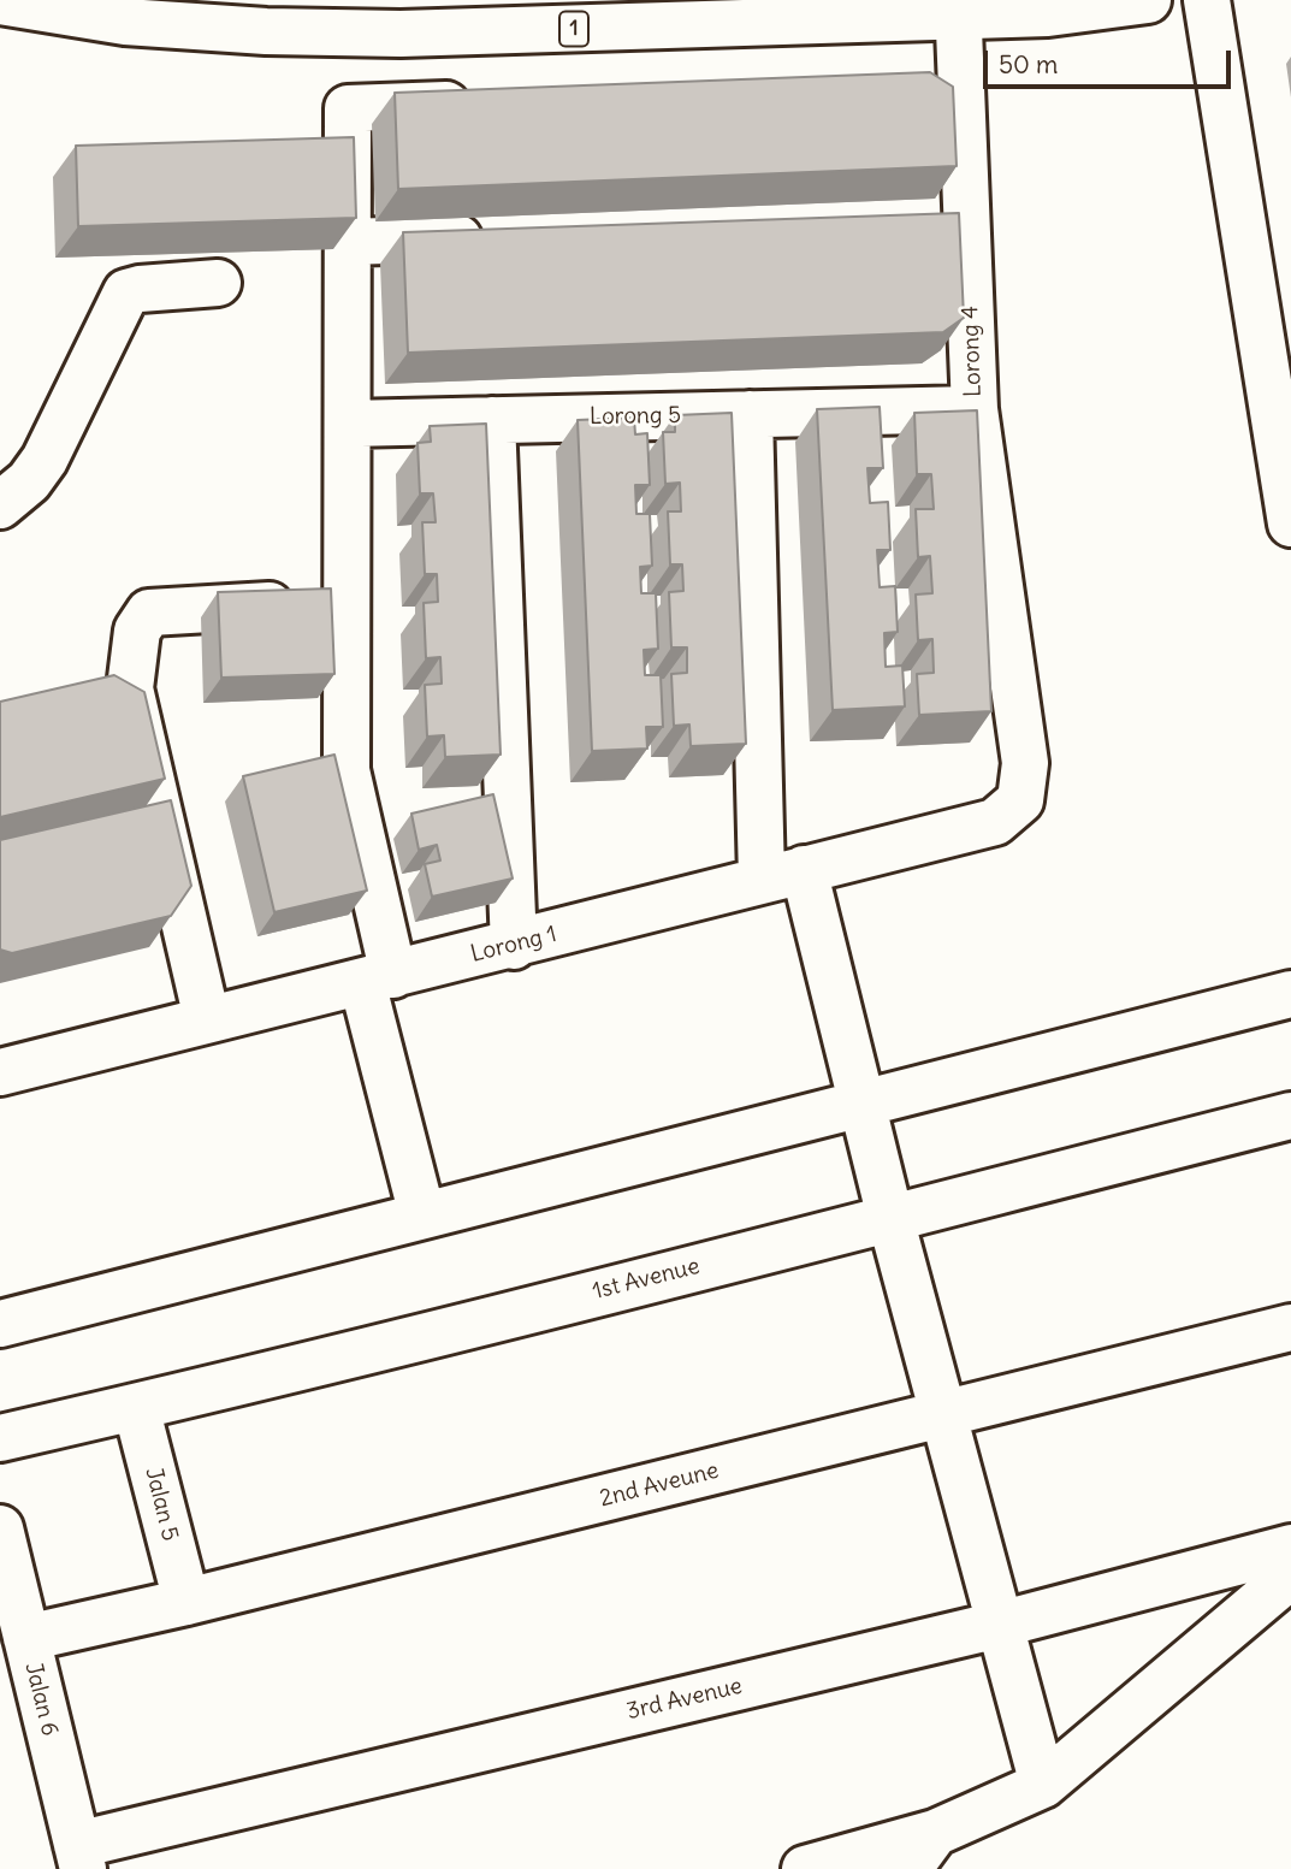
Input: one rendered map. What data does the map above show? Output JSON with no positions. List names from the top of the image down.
{
  "streets": {
    "main road": [
      "1",
      "Lorong 4",
      "Lorong 5",
      "Lorong 1",
      "1st Avenue",
      "2nd Aveune",
      "Jalan 5",
      "Jalan 6",
      "3rd Avenue"
    ]
  },
  "crossings": [
    ["1", "Lorong 4"],
    ["Lorong 4", "Lorong 5"],
    ["Lorong 4", "Lorong 1"],
    ["1st Avenue", "Jalan 5"],
    ["2nd Aveune", "Jalan 5"],
    ["2nd Aveune", "Jalan 6"],
    ["Jalan 6", "3rd Avenue"]
  ],
  "scale_bar": "50 m"
}
